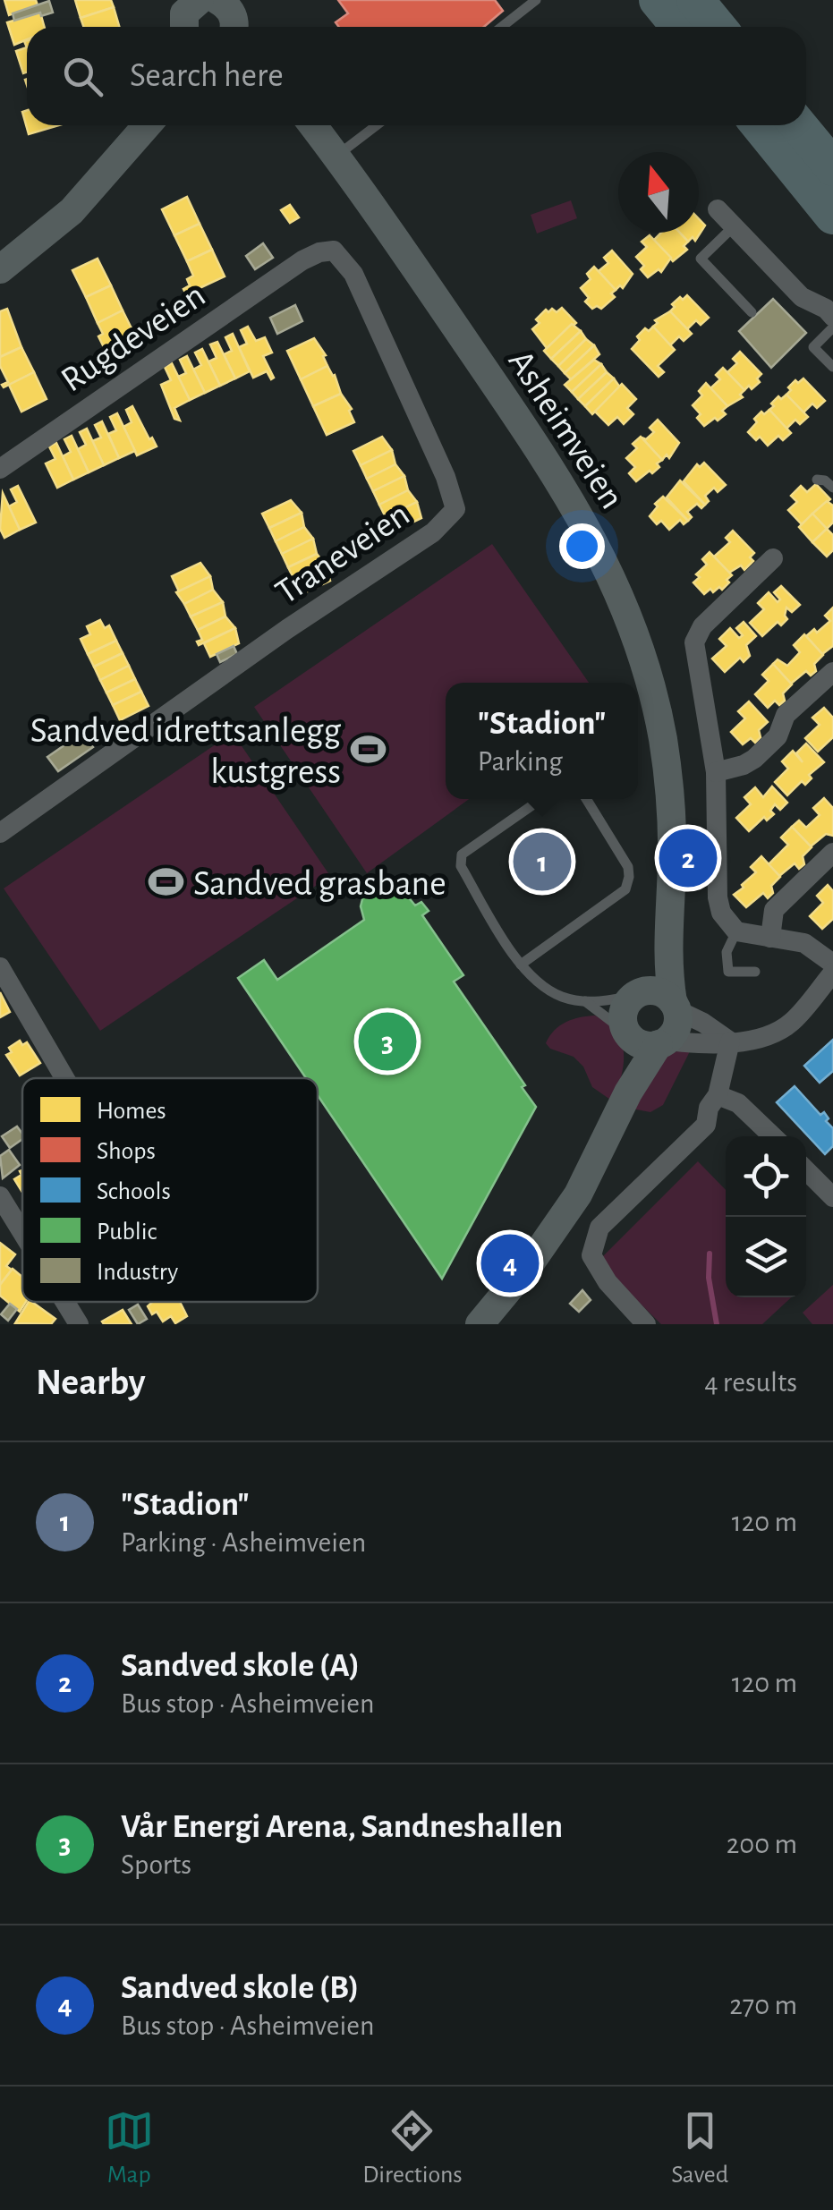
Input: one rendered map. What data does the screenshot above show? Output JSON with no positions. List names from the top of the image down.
{
  "streets": {
    "main road": ["Asheimveien"],
    "street": ["Rugdeveien", "Traneveien"]
  },
  "crossings": [
    ["Rugdeveien", "Traneveien"]
  ],
  "places": {
    "sports": ["Sandved idrettsanlegg kustgress", "Sandved grasbane"]
  },
  "legend": [
    "Homes",
    "Shops",
    "Schools",
    "Public",
    "Industry"
  ],
  "north": "top",
  "page": {
    "search": "Search here",
    "popup": ["\"Stadion\"", "Parking"],
    "pins": [
      "2",
      "1",
      "3",
      "4"
    ],
    "heading": ["Nearby", "4 results"],
    "list": [
      {
        "mark": "1",
        "name": "\"Stadion\"",
        "note": "Parking · Asheimveien",
        "value": "120 m"
      },
      {
        "mark": "2",
        "name": "Sandved skole (A)",
        "note": "Bus stop · Asheimveien",
        "value": "120 m"
      },
      {
        "mark": "3",
        "name": "Vår Energi Arena, Sandneshallen",
        "note": "Sports",
        "value": "200 m"
      },
      {
        "mark": "4",
        "name": "Sandved skole (B)",
        "note": "Bus stop · Asheimveien",
        "value": "270 m"
      }
    ],
    "nav": ["Map", "Directions", "Saved"]
  }
}
